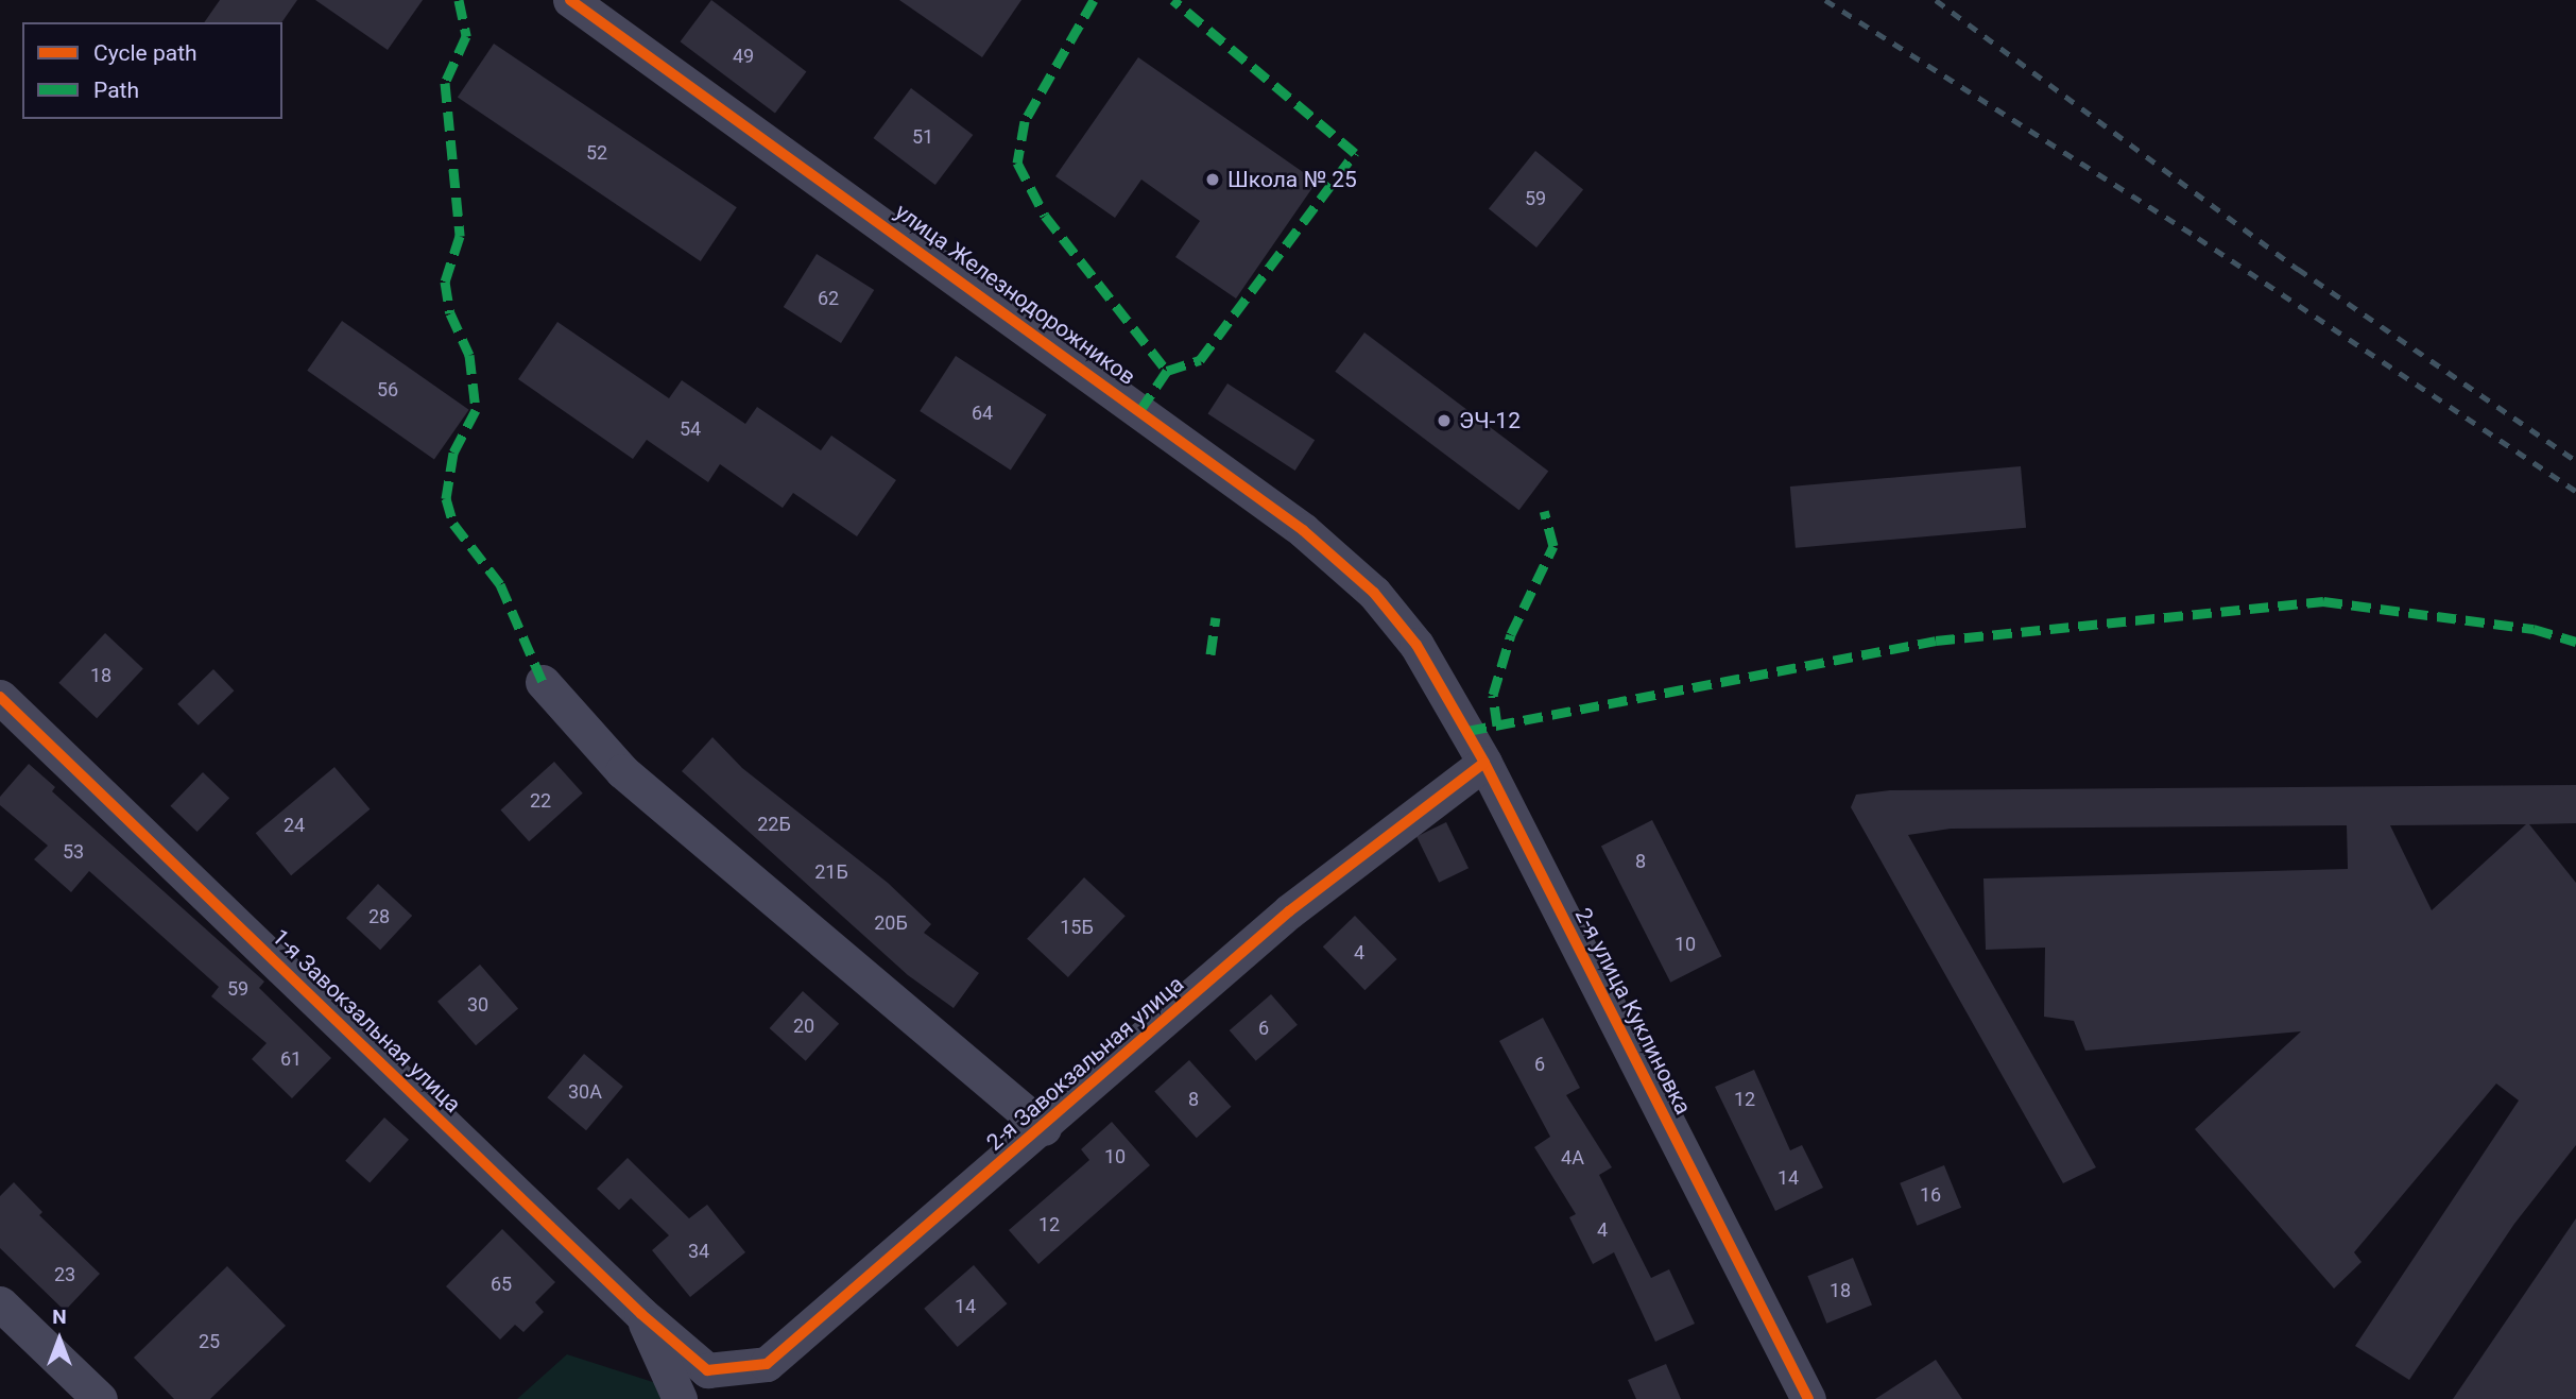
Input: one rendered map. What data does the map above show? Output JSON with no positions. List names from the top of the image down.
{
  "streets": {
    "street": [
      "улица Железнодорожников",
      "2-я улица Куклиновка",
      "1-я Завокзальная улица",
      "2-я Завокзальная улица"
    ]
  },
  "crossings": [
    ["улица Железнодорожников", "2-я улица Куклиновка"],
    ["2-я улица Куклиновка", "2-я Завокзальная улица"],
    ["1-я Завокзальная улица", "2-я Завокзальная улица"]
  ],
  "places": ["Школа № 25", "ЭЧ-12"],
  "house_numbers": [
    "49",
    "51",
    "52",
    "59",
    "62",
    "56",
    "64",
    "54",
    "18",
    "22",
    "22Б",
    "24",
    "53",
    "8",
    "21Б",
    "28",
    "20Б",
    "15Б",
    "10",
    "4",
    "59",
    "30",
    "20",
    "6",
    "61",
    "6",
    "30А",
    "8",
    "12",
    "10",
    "4А",
    "14",
    "16",
    "12",
    "4",
    "34",
    "23",
    "65",
    "18",
    "14",
    "25"
  ],
  "legend": ["Cycle path", "Path"],
  "north": "top"
}
